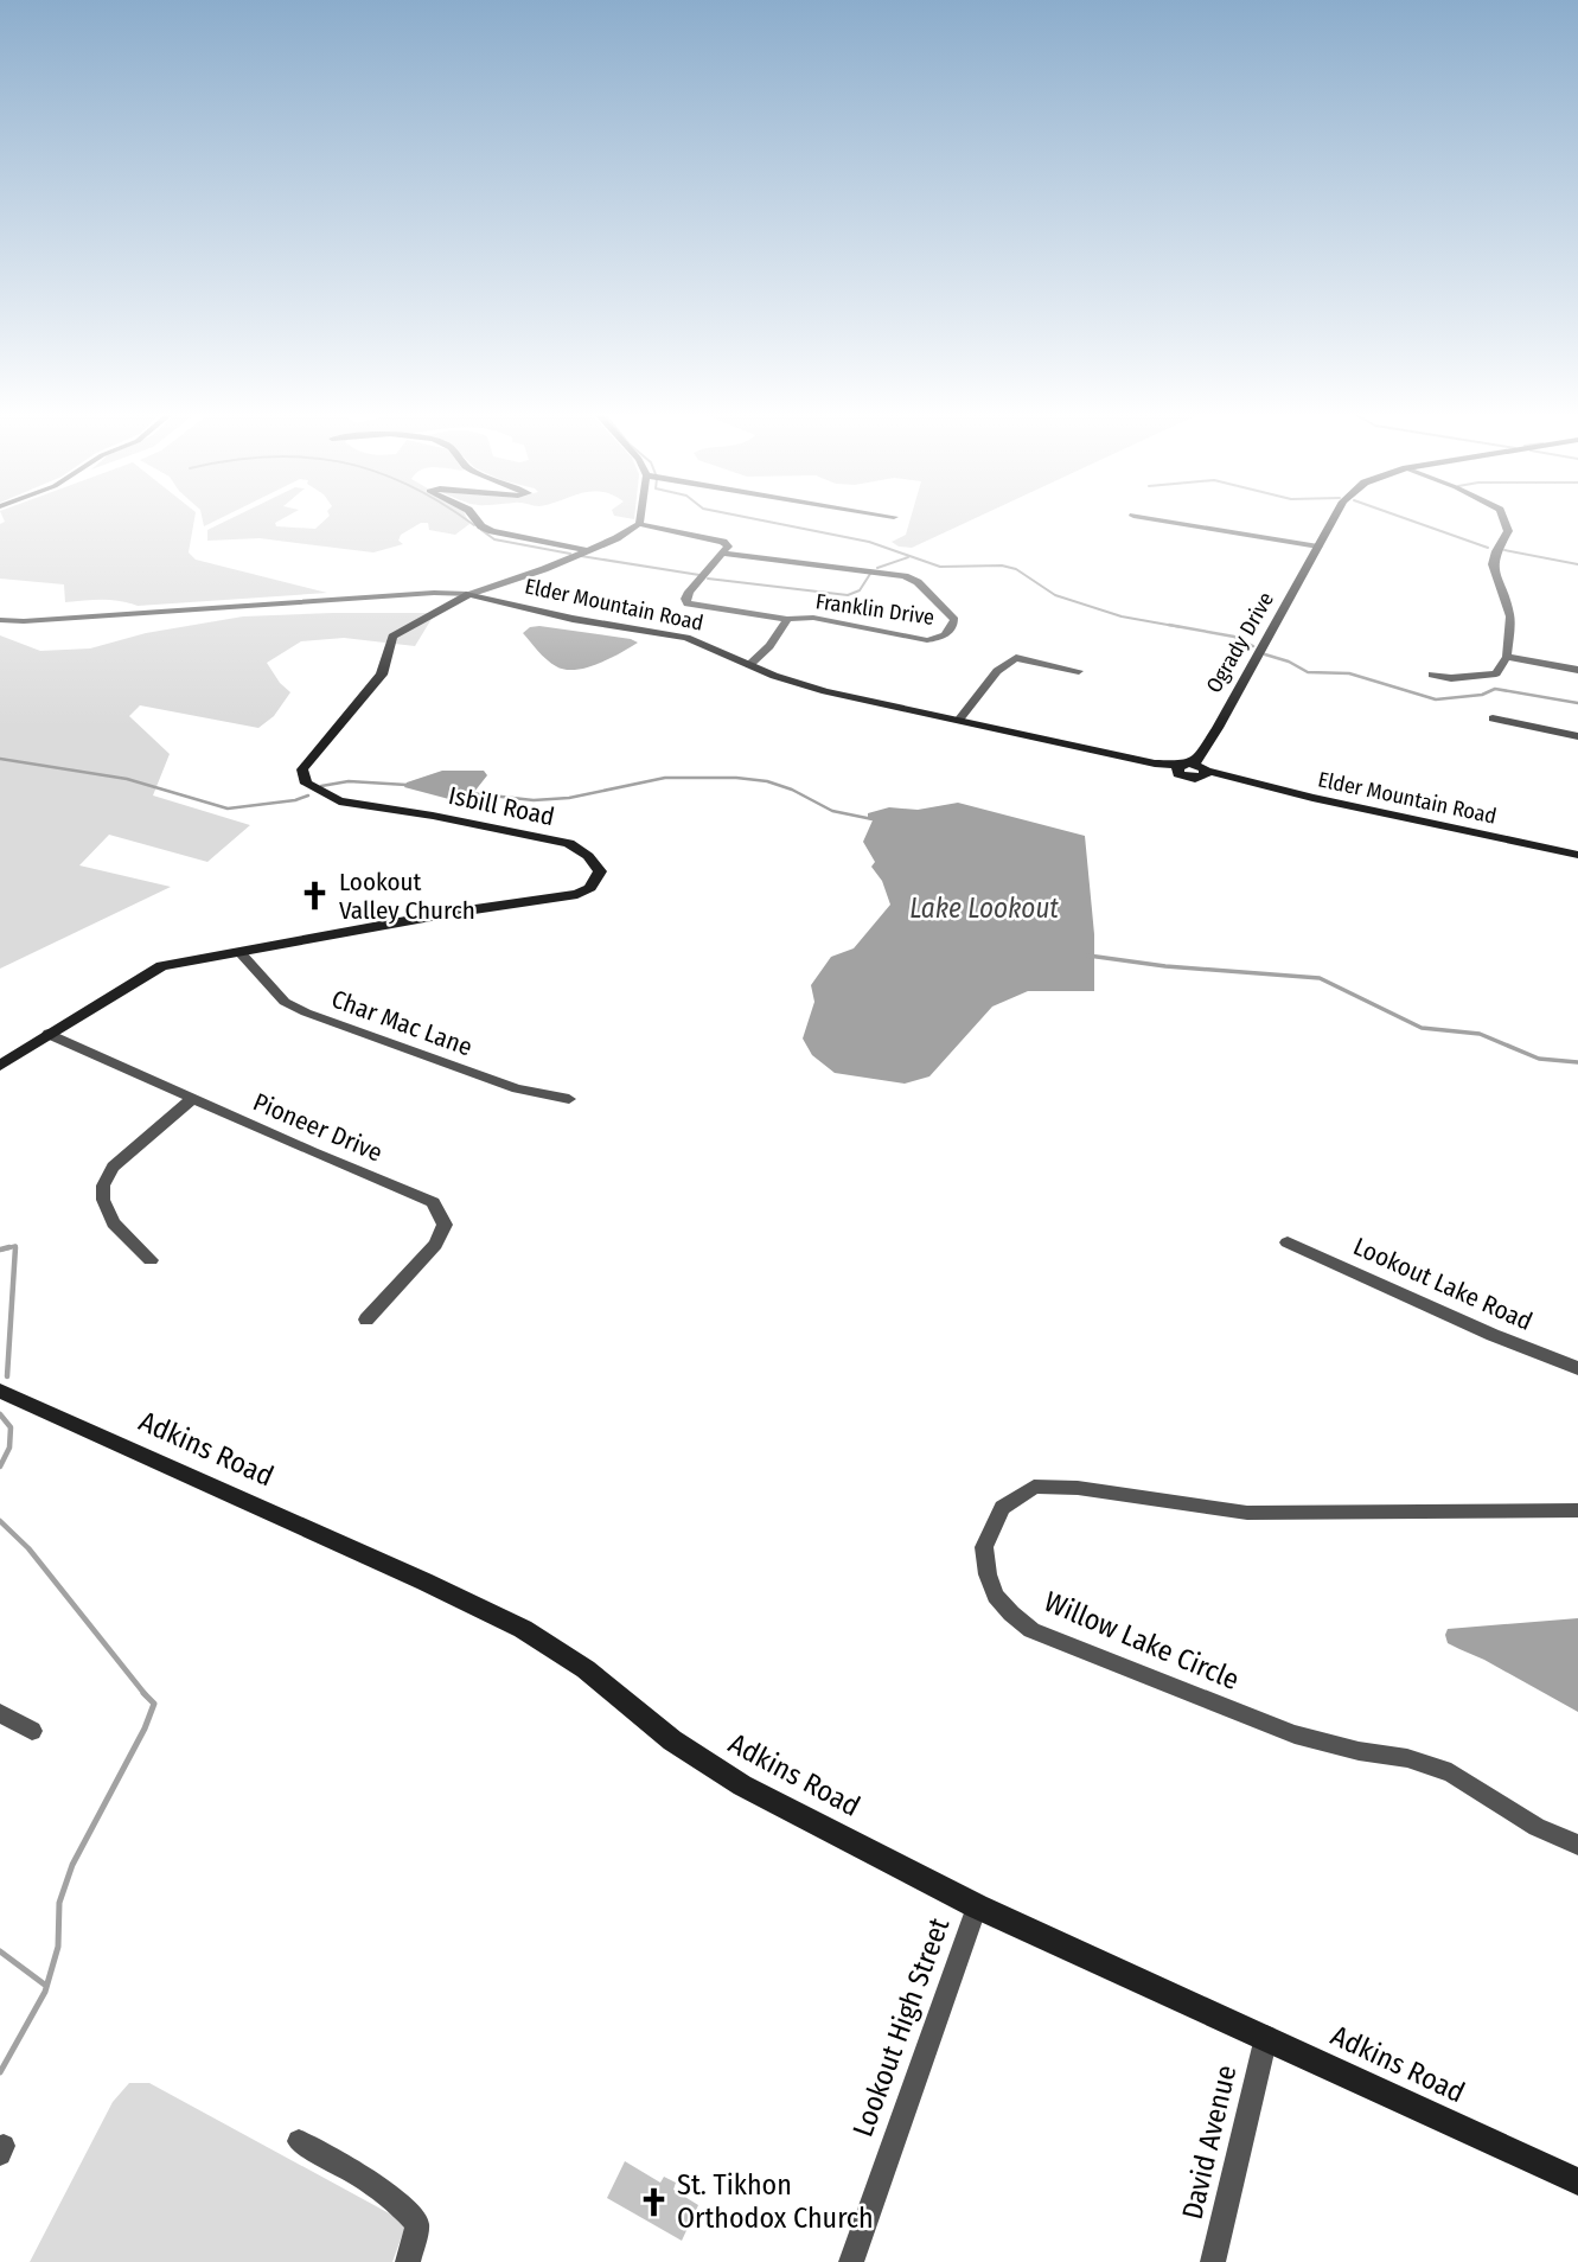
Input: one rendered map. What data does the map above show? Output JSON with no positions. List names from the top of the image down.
{
  "streets": {
    "street": [
      "Elder Mountain Road",
      "Franklin Drive",
      "Ogrady Drive",
      "Isbill Road",
      "Char Mac Lane",
      "Pioneer Drive",
      "Lookout Lake Road",
      "Adkins Road",
      "Willow Lake Circle",
      "Lookout High Street",
      "David Avenue"
    ]
  },
  "crossings": [
    ["Elder Mountain Road", "Franklin Drive"],
    ["Elder Mountain Road", "Ogrady Drive"],
    ["Elder Mountain Road", "Isbill Road"],
    ["Isbill Road", "Char Mac Lane"],
    ["Isbill Road", "Pioneer Drive"],
    ["Adkins Road", "Lookout High Street"],
    ["Adkins Road", "David Avenue"]
  ],
  "water": ["Lake Lookout"],
  "places": {
    "church": ["Lookout Valley Church", "St. Tikhon Orthodox Church"]
  }
}
